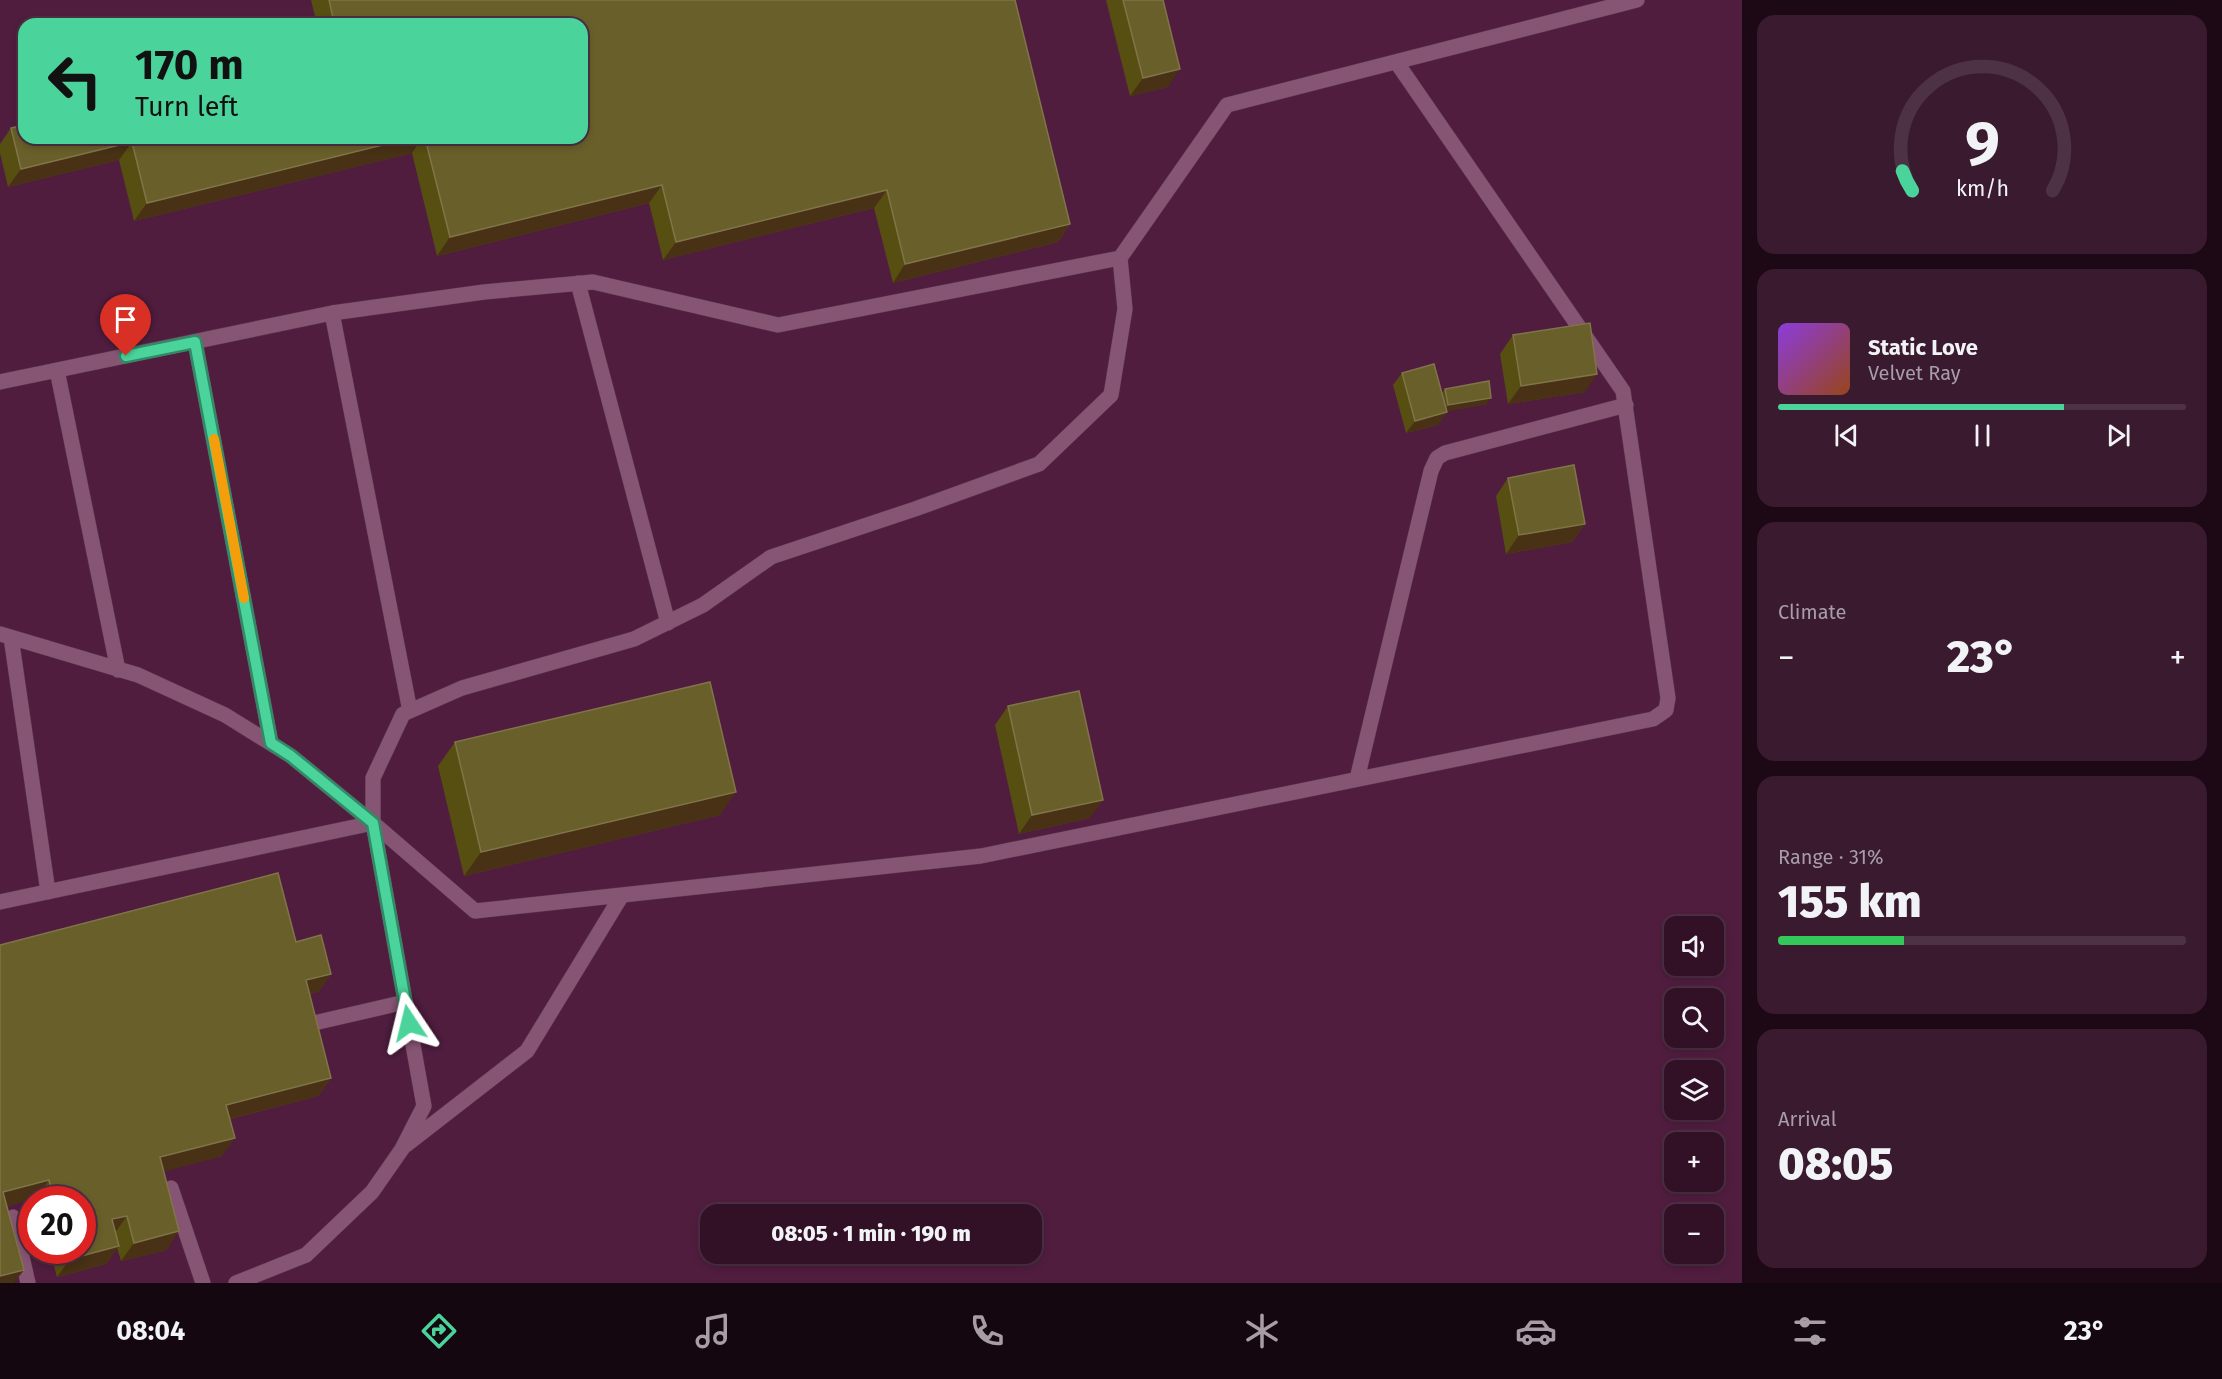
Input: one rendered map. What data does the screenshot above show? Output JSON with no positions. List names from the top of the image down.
{
  "page": {
    "turn": ["170 m", "Turn left"],
    "song": ["Static Love", "Velvet Ray"],
    "tile": [
      "Climate",
      ["Range · 31%", "155 km"],
      ["Arrival", "08:05"]
    ],
    "heat": ["−", "23°", "+"],
    "map_buttons": ["+", "−"],
    "limit": "20",
    "trip": "08:05 · 1 min · 190 m",
    "tabs": ["08:04", "23°"],
    "gauge": ["9", "km/h"]
  }
}
